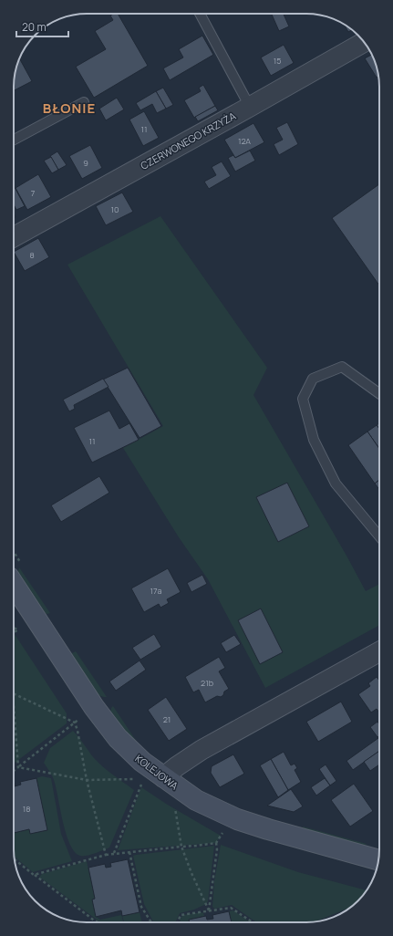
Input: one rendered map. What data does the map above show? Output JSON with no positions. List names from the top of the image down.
{
  "streets": {
    "street": ["CZERWONEGO KRZYŻA", "KOLEJOWA"]
  },
  "districts": ["BŁONIE"],
  "house_numbers": [
    "15",
    "11",
    "12A",
    "9",
    "7",
    "10",
    "8",
    "11",
    "17a",
    "21b",
    "21",
    "18"
  ],
  "scale_bar": "20 m"
}
